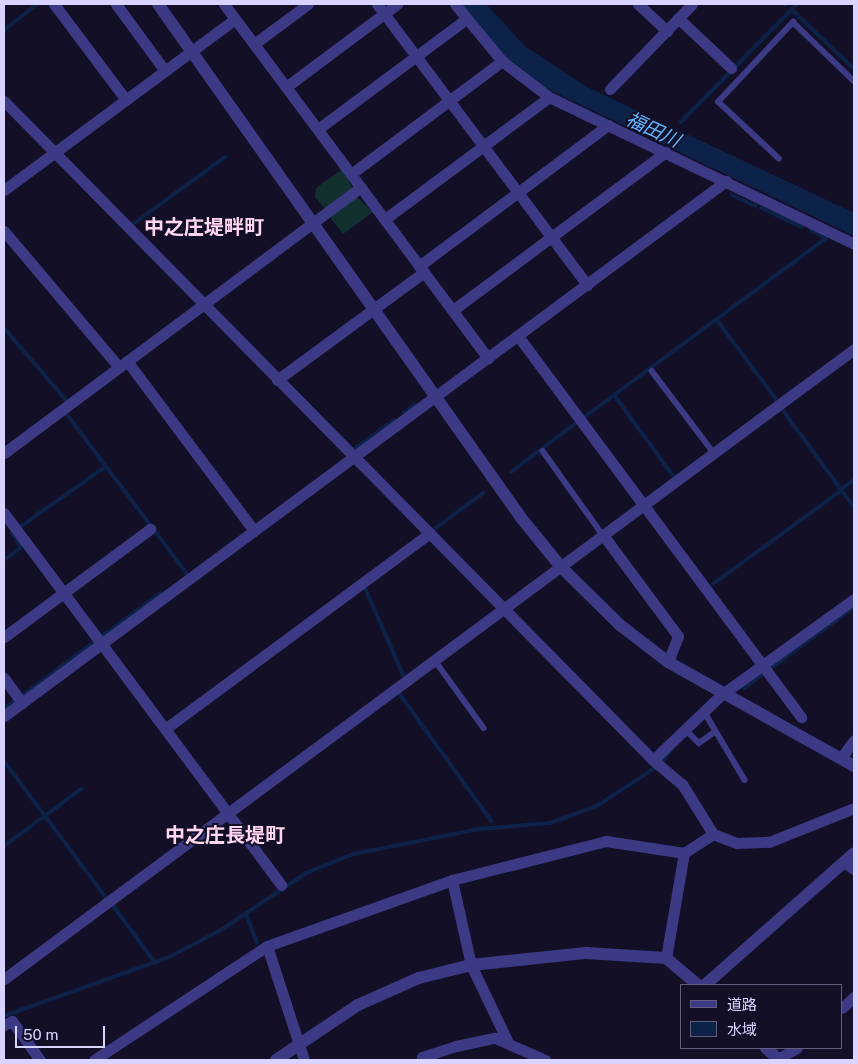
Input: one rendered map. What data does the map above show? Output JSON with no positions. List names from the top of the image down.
{
  "districts": ["中之庄堤畔町", "中之庄長堤町"],
  "water": ["福田川"],
  "legend": ["道路", "水域"],
  "scale_bar": "50 m"
}
